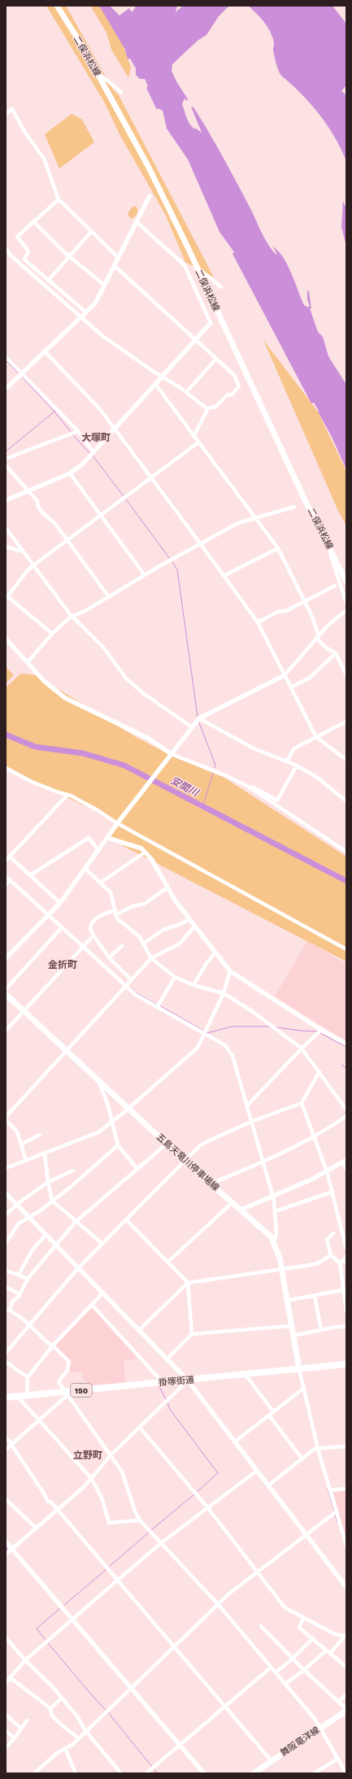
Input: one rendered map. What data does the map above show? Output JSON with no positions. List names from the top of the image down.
{
  "streets": {
    "highway": ["掛塚街道", "150"],
    "main road": ["二俣浜松線", "五島天竜川停車場線", "舞阪竜洋線"]
  },
  "crossings": [
    ["五島天竜川停車場線", "掛塚街道"]
  ],
  "districts": ["大塚町", "金折町", "立野町"],
  "water": ["安間川"]
}
